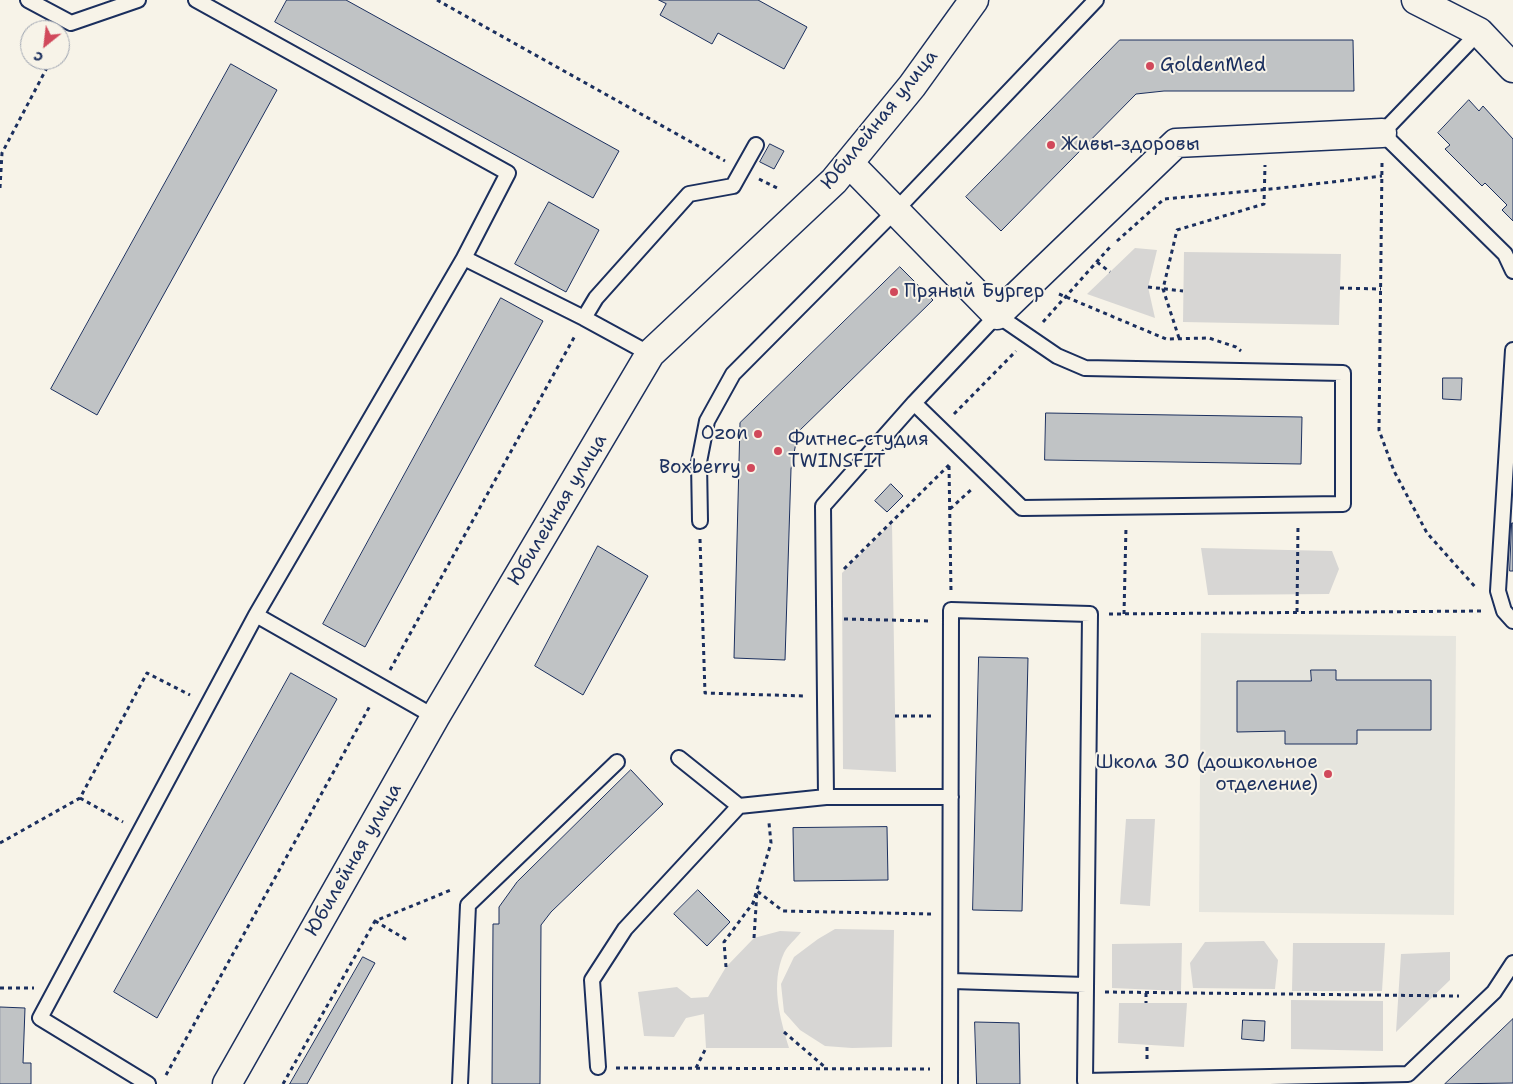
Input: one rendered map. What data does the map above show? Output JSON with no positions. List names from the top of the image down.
{
  "streets": {
    "street": ["Юбилейная улица"]
  },
  "places": [
    "GoldenMed",
    "Живы-здоровы",
    "Пряный Бургер",
    "Ozon",
    "Фитнес-студия TWINSFIT",
    "Boxberry",
    "Школа 30 (дошкольное отделение)"
  ],
  "north": "bottom left"
}
